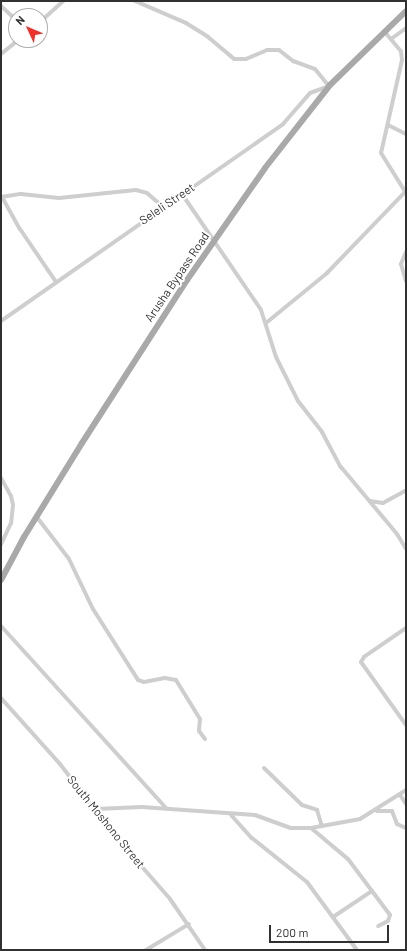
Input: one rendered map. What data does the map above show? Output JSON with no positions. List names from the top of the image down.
{
  "streets": {
    "main road": ["Arusha Bypass Road"],
    "street": ["Seleli Street", "South Moshono Street"]
  },
  "crossings": [
    ["Seleli Street", "Arusha Bypass Road"]
  ],
  "scale_bar": "200 m",
  "north": "top left"
}
